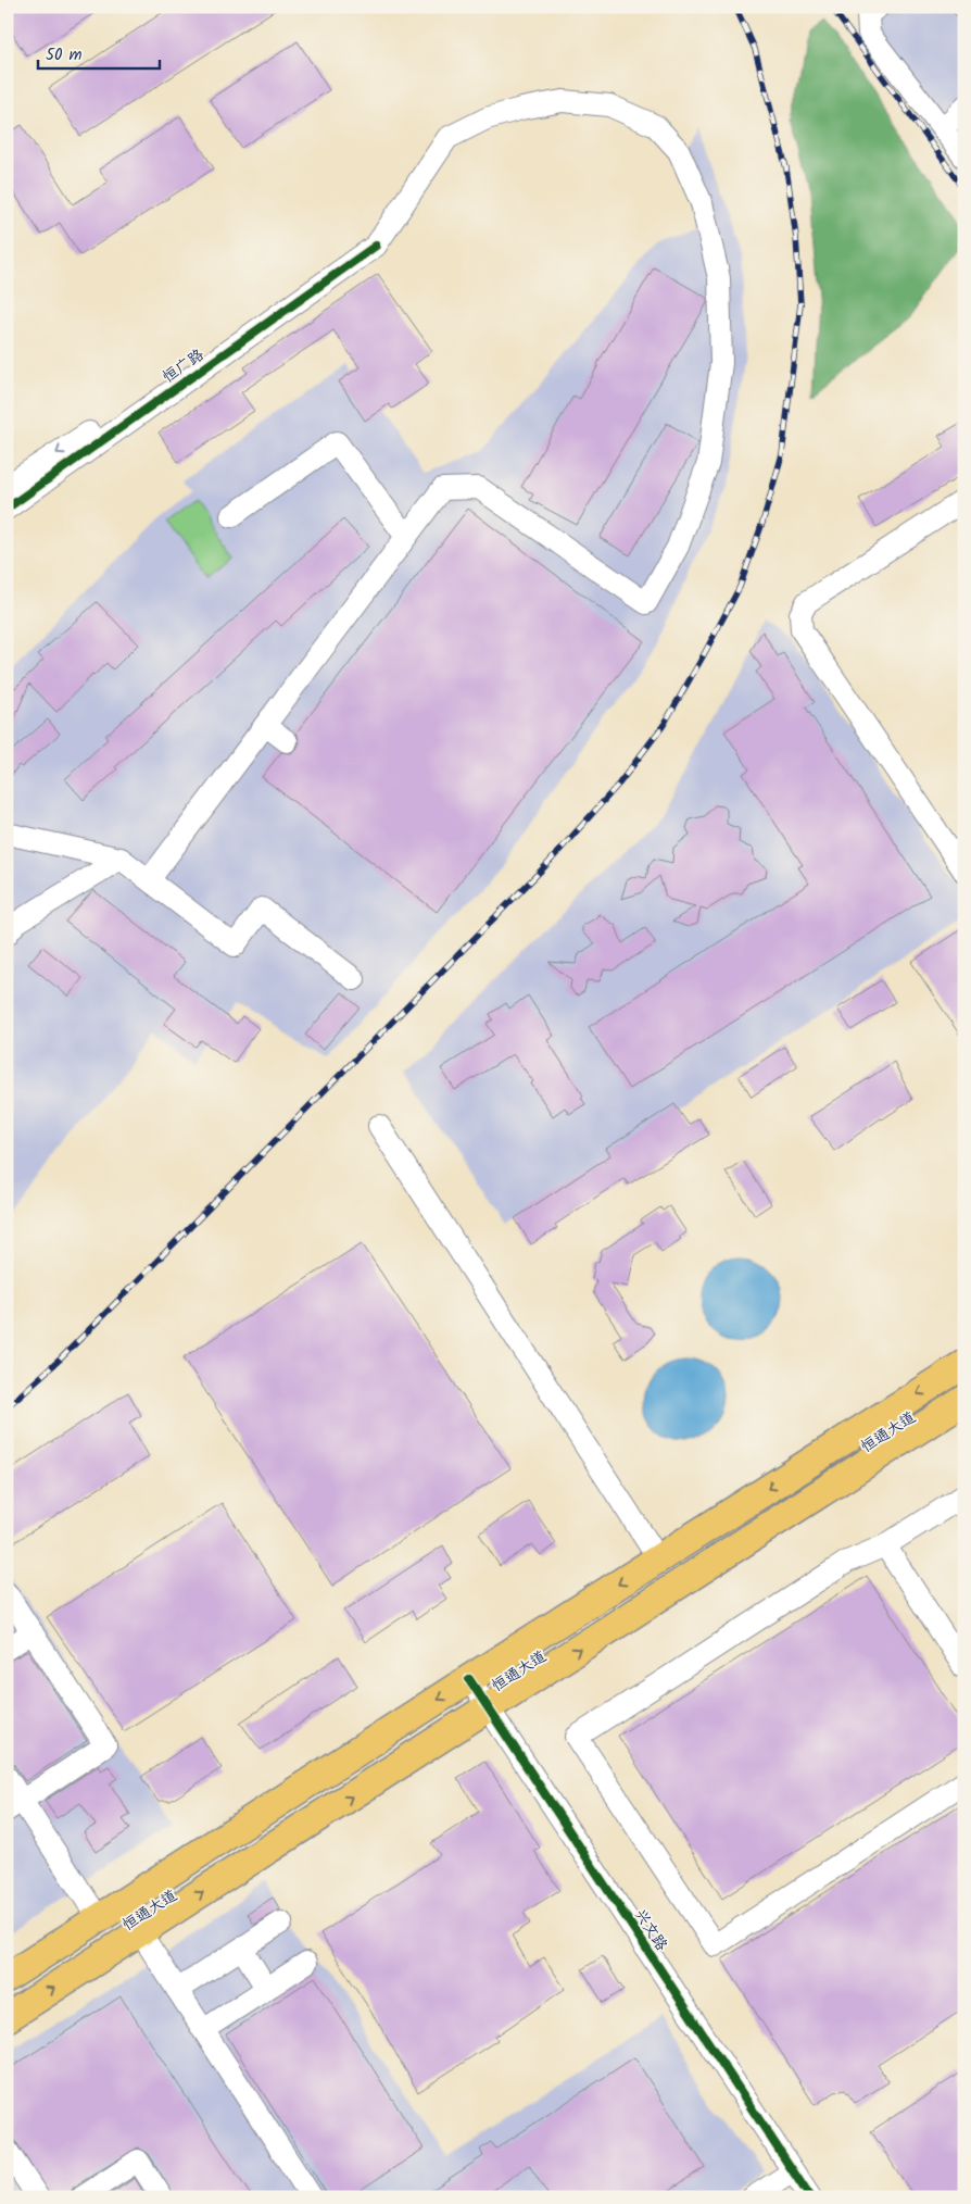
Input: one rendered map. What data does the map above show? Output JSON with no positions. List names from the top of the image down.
{
  "streets": {
    "main road": ["恒通大道"],
    "street": ["恒广路", "兴文路"]
  },
  "crossings": [
    ["恒通大道", "兴文路"]
  ],
  "scale_bar": "50 m"
}
